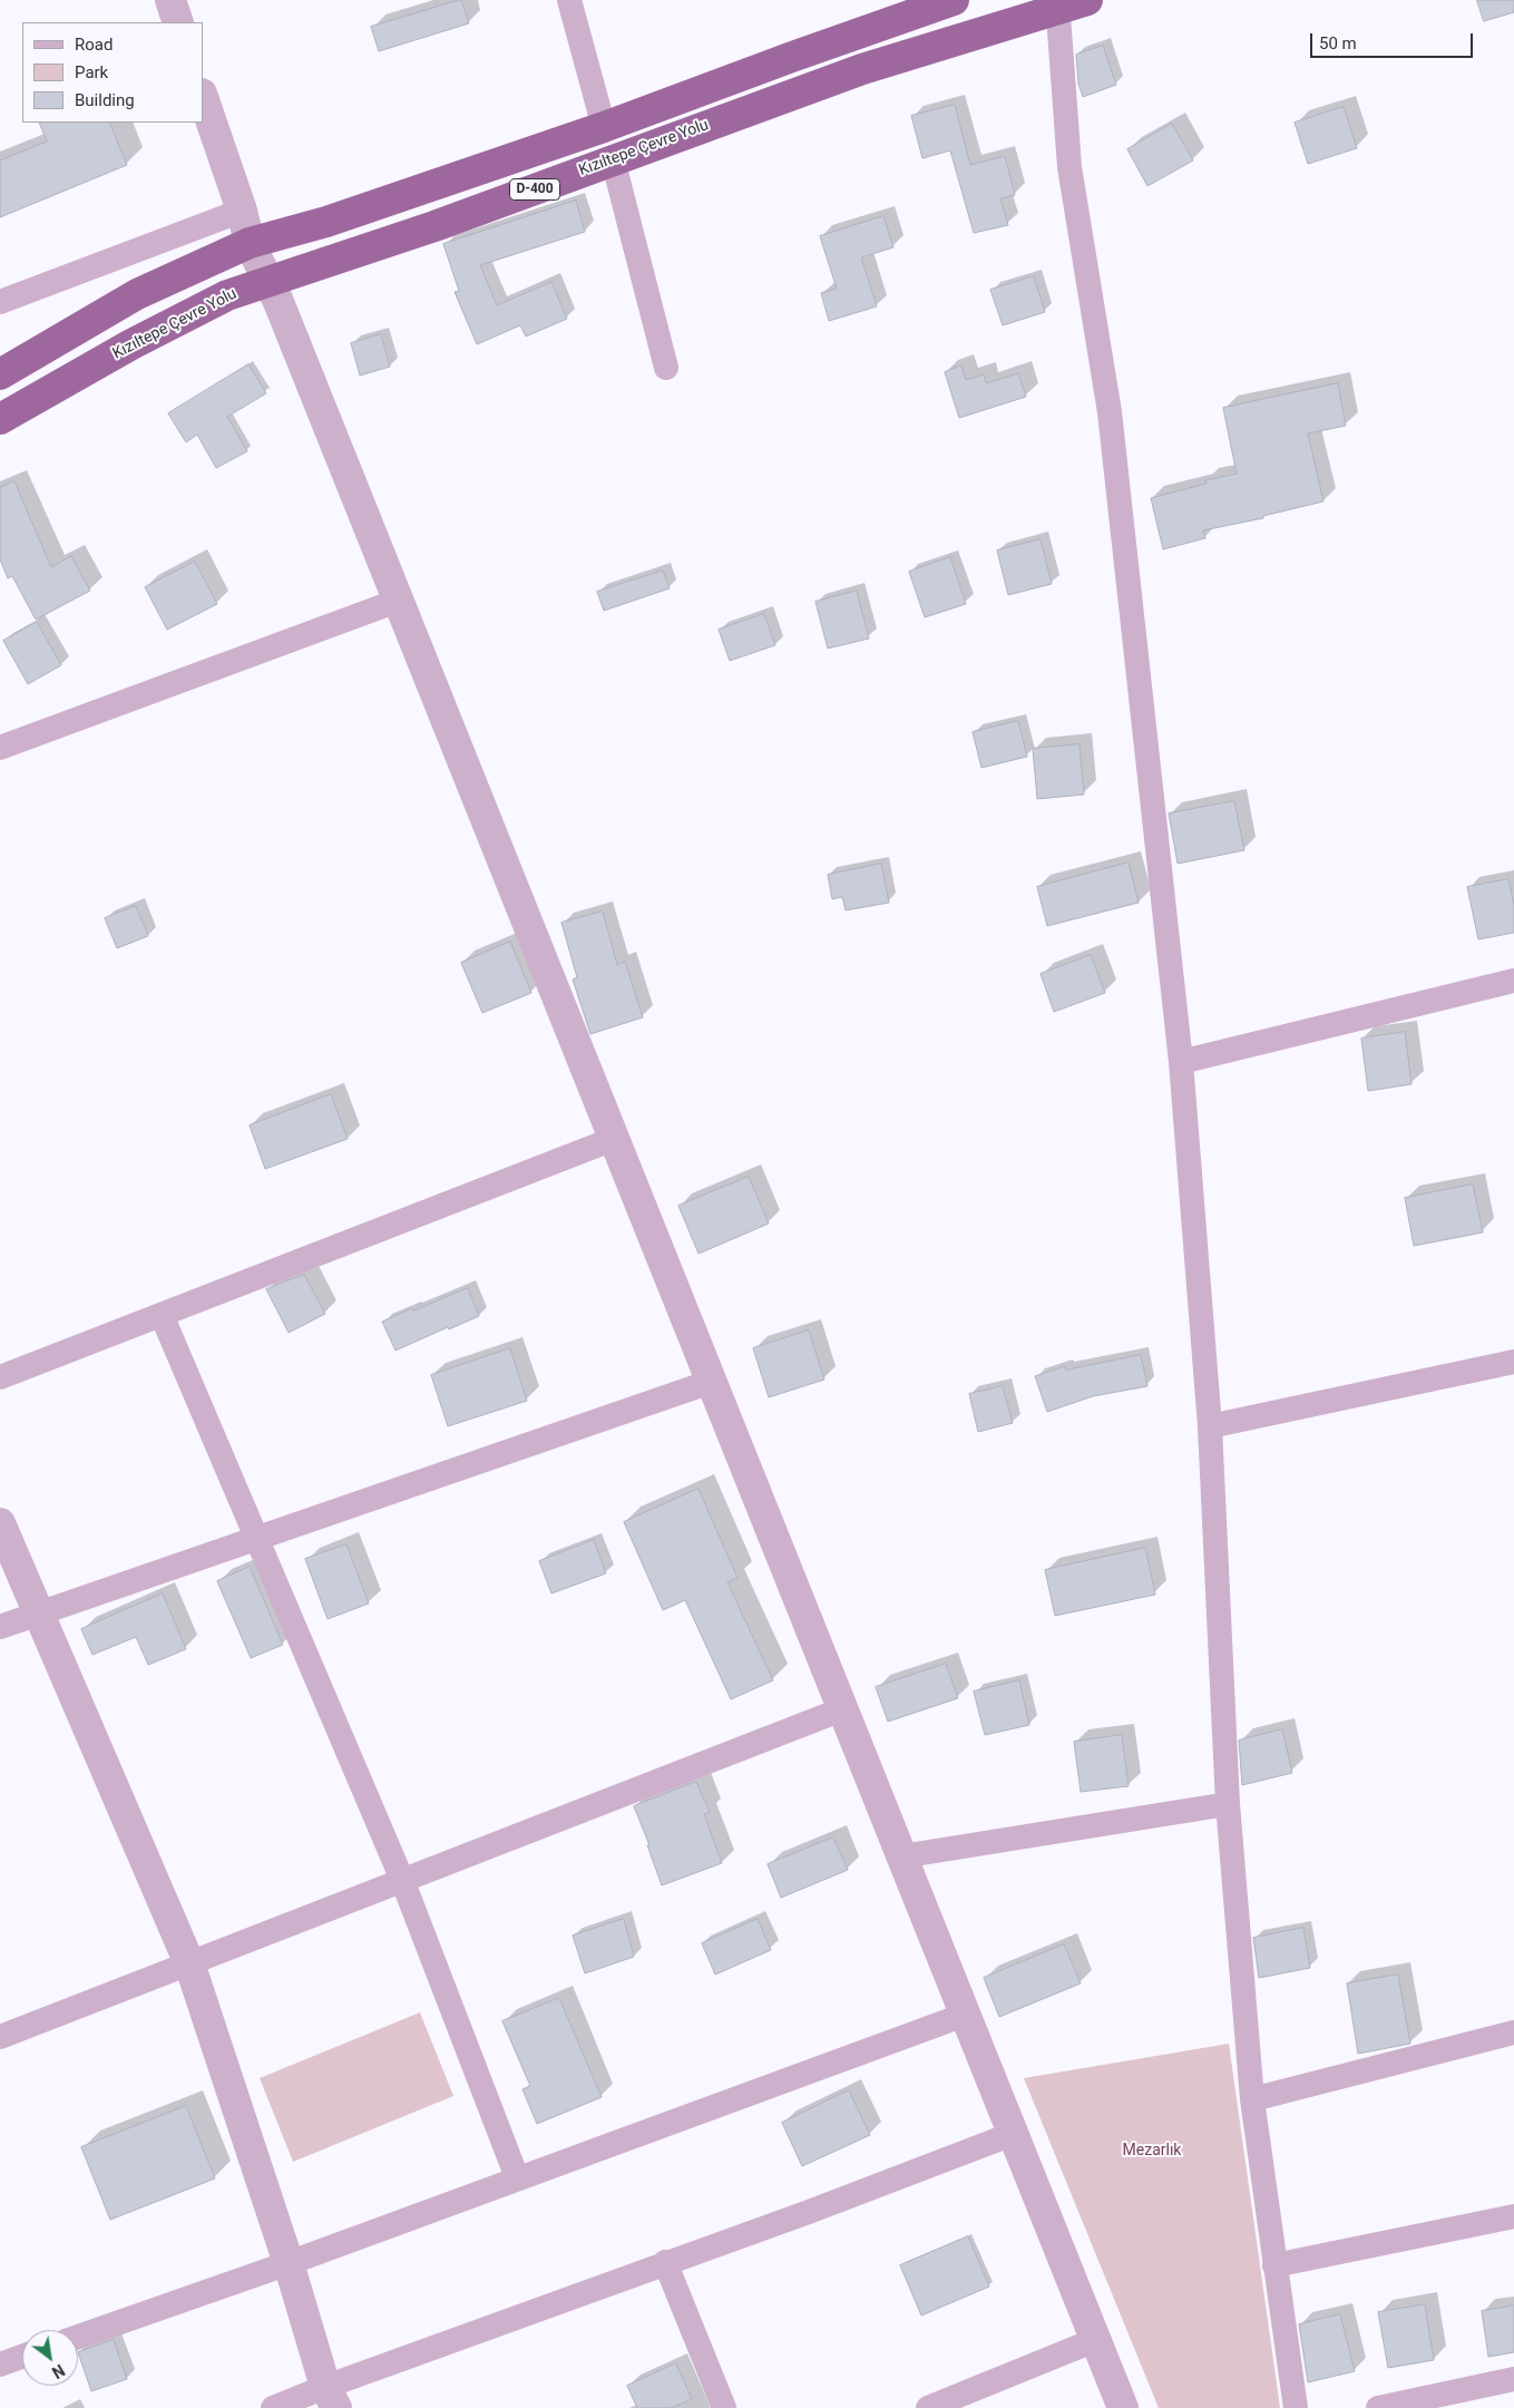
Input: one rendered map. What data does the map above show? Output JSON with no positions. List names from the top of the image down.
{
  "streets": {
    "highway": ["Kızıltepe Çevre Yolu", "D-400"]
  },
  "parks": ["Mezarlık"],
  "legend": ["Road", "Park", "Building"],
  "scale_bar": "50 m",
  "north": "bottom right"
}
